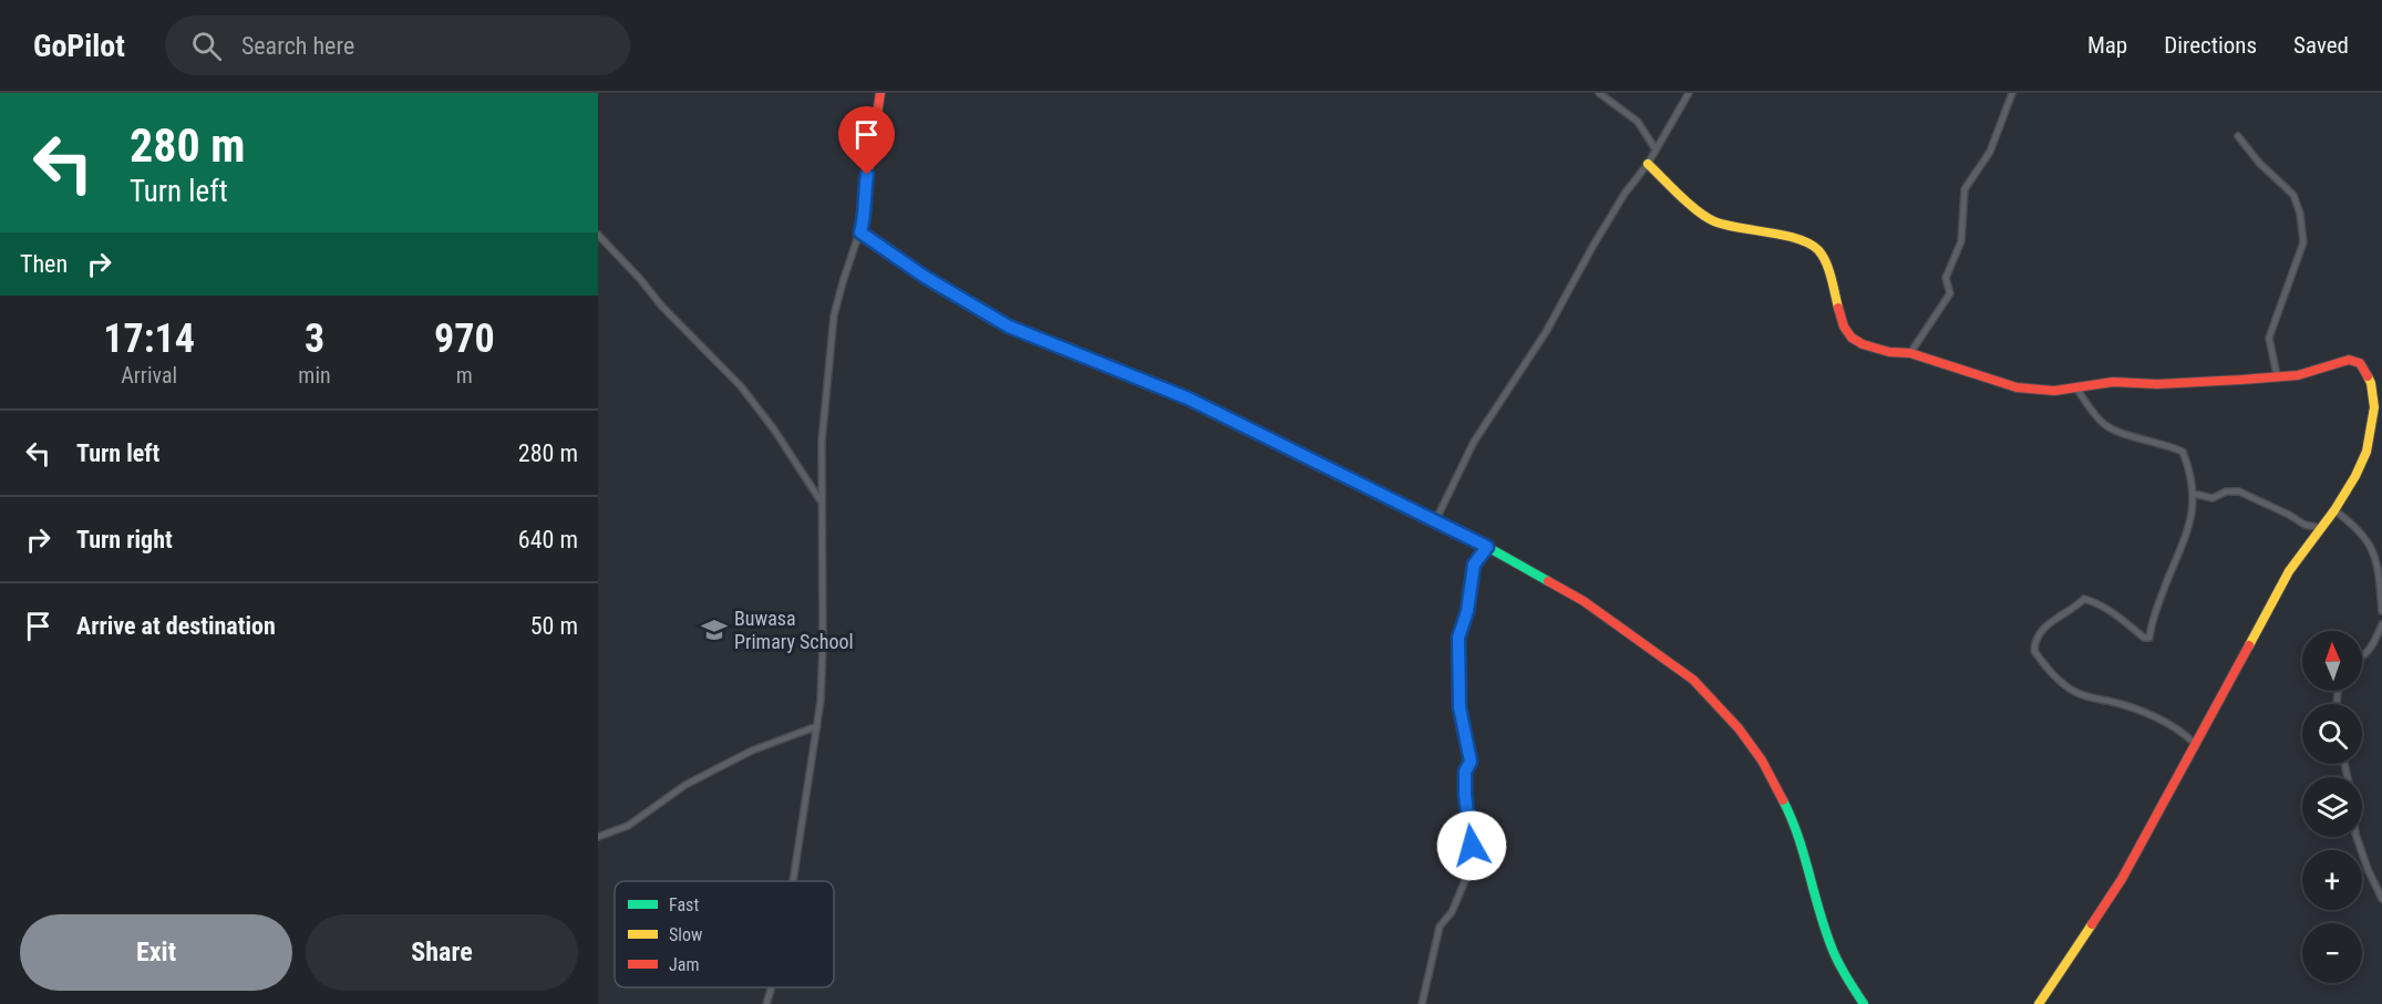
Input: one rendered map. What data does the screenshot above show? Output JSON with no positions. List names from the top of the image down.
{
  "places": {
    "school or university": ["Buwasa Primary School"]
  },
  "legend": ["Fast", "Slow", "Jam"],
  "north": "top",
  "page": {
    "header": "GoPilot",
    "search": "Search here",
    "nav": ["Map", "Directions", "Saved"],
    "turn": ["280 m", "Turn left"],
    "then": "Then",
    "eta": [
      "17:14",
      "Arrival",
      "3",
      "min",
      "970",
      "m"
    ],
    "list": [
      {
        "name": "Turn left",
        "value": "280 m"
      },
      {
        "name": "Turn right",
        "value": "640 m"
      },
      {
        "name": "Arrive at destination",
        "value": "50 m"
      }
    ],
    "map_buttons": ["+", "−"],
    "buttons": ["Exit", "Share"]
  }
}
